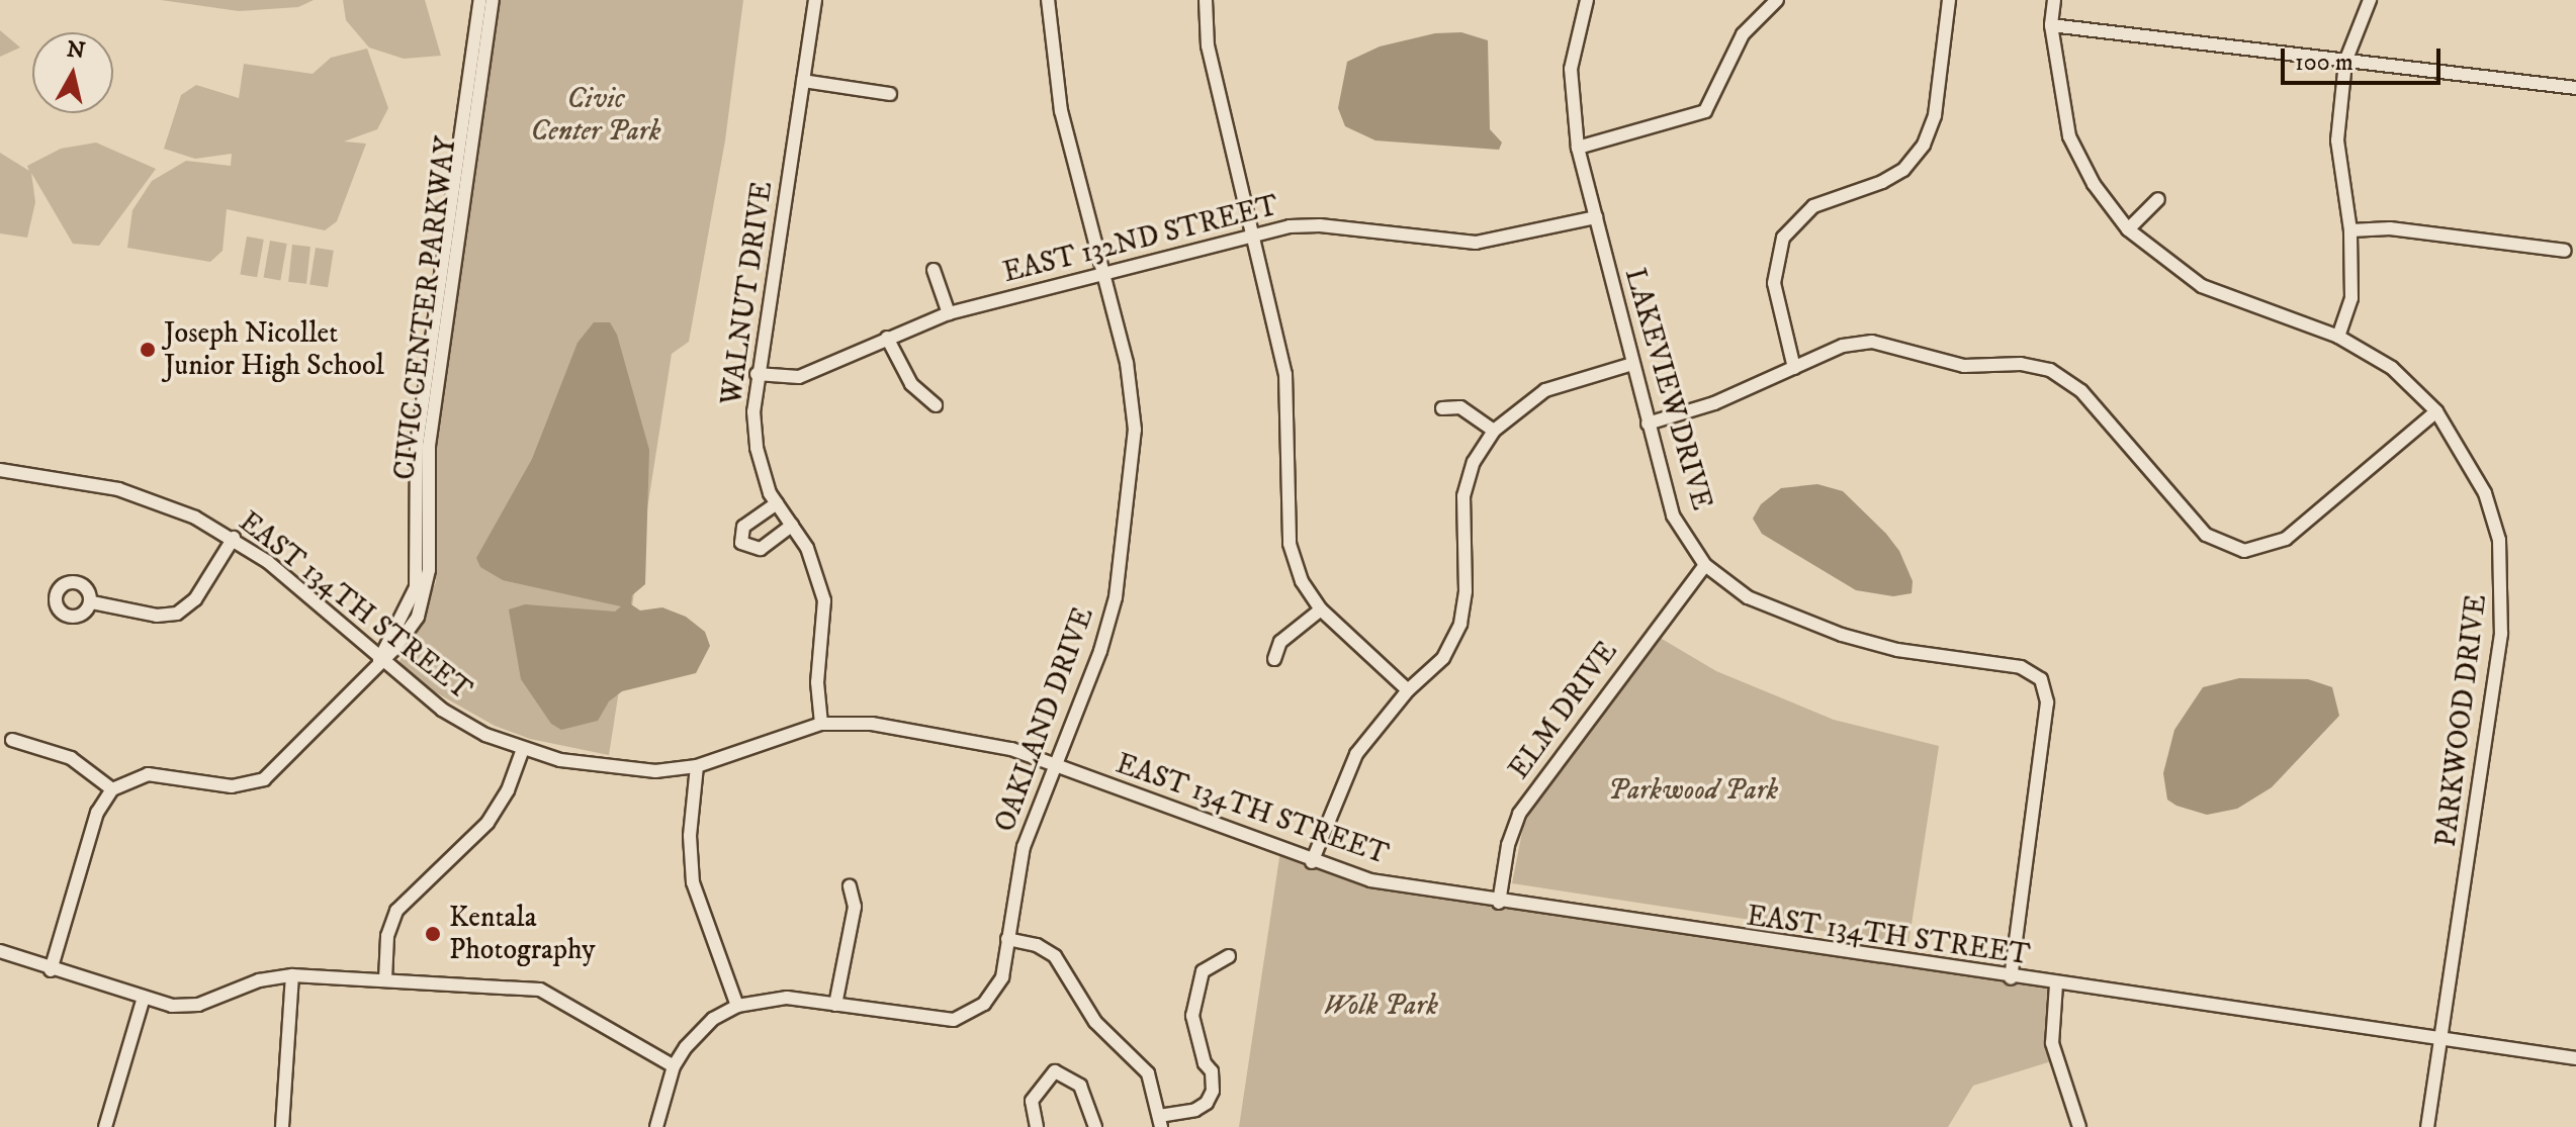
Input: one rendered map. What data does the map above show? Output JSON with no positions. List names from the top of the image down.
{
  "streets": {
    "street": [
      "EAST 132ND STREET",
      "WALNUT DRIVE",
      "CIVIC CENTER PARKWAY",
      "LAKEVIEW DRIVE",
      "EAST 134TH STREET",
      "ELM DRIVE",
      "OAKLAND DRIVE",
      "PARKWOOD DRIVE"
    ]
  },
  "crossings": [
    ["EAST 132ND STREET", "WALNUT DRIVE"],
    ["EAST 132ND STREET", "LAKEVIEW DRIVE"],
    ["EAST 132ND STREET", "OAKLAND DRIVE"],
    ["WALNUT DRIVE", "EAST 134TH STREET"],
    ["CIVIC CENTER PARKWAY", "EAST 134TH STREET"],
    ["LAKEVIEW DRIVE", "EAST 134TH STREET"],
    ["LAKEVIEW DRIVE", "ELM DRIVE"],
    ["EAST 134TH STREET", "ELM DRIVE"],
    ["EAST 134TH STREET", "OAKLAND DRIVE"],
    ["EAST 134TH STREET", "PARKWOOD DRIVE"]
  ],
  "parks": ["Civic Center Park", "Parkwood Park", "Wolk Park"],
  "places": ["Joseph Nicollet Junior High School", "Kentala Photography"],
  "scale_bar": "100 m",
  "north": "top"
}
